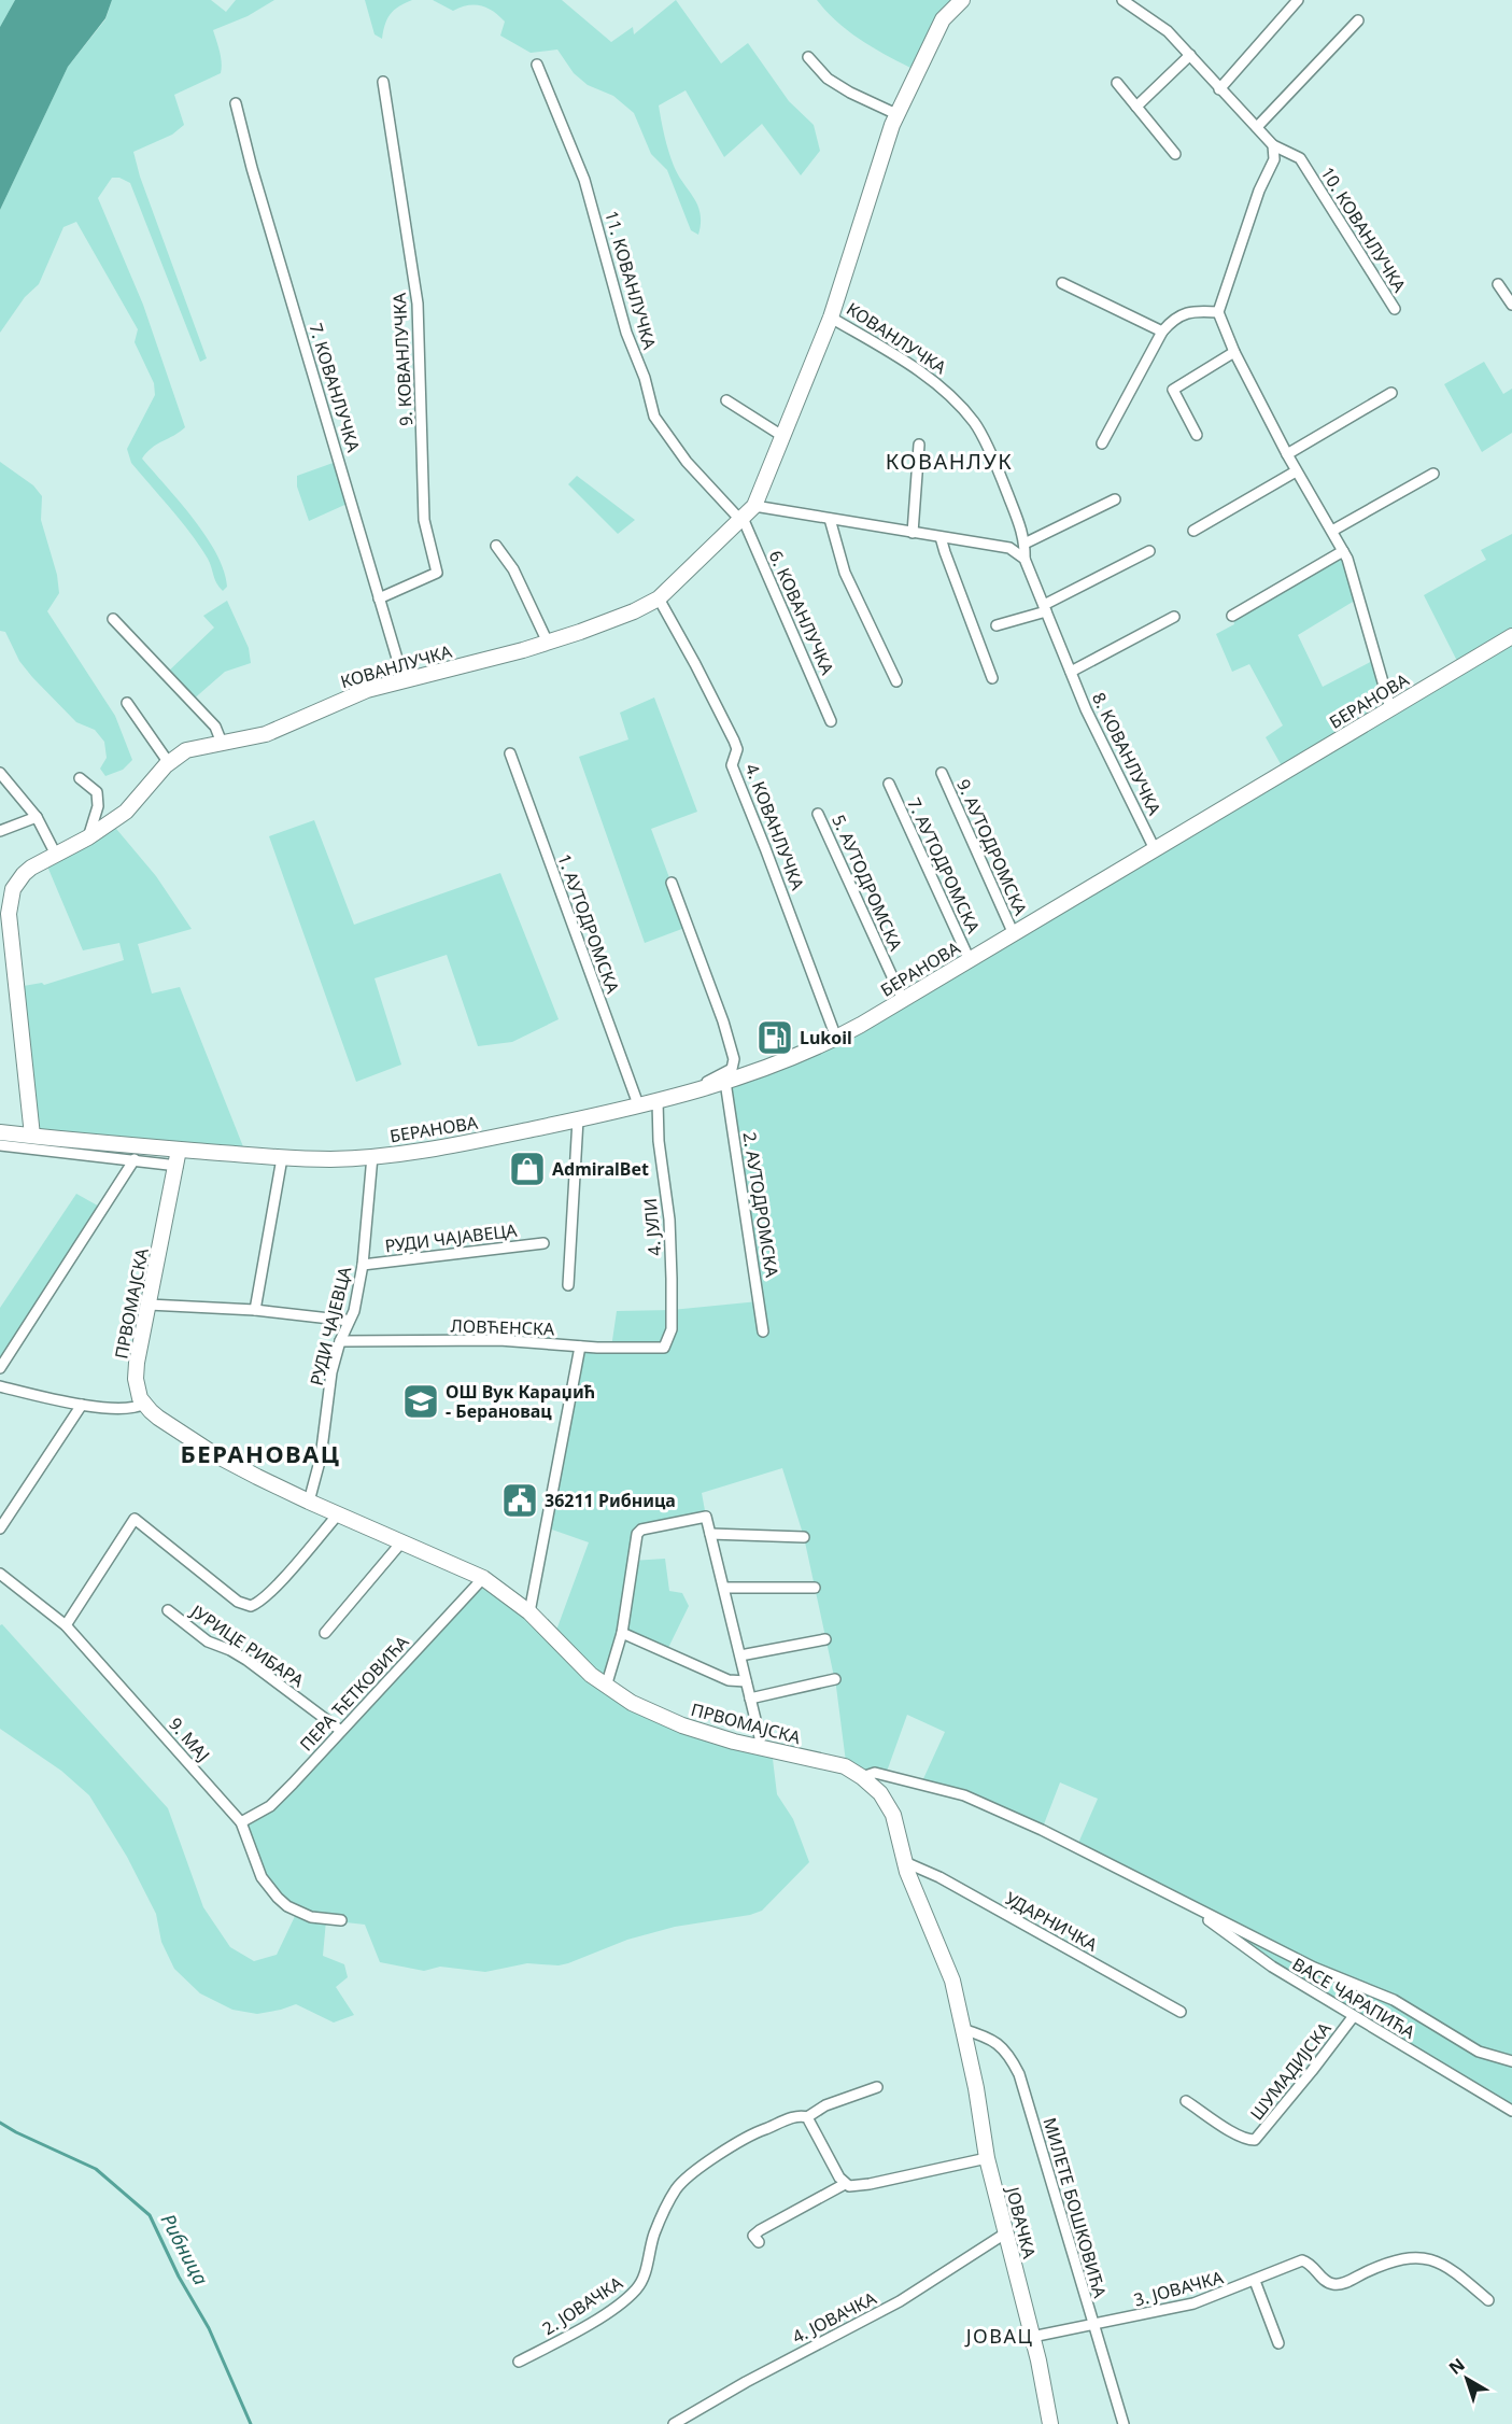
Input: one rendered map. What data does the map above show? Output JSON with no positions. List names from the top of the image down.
{
  "streets": {
    "main road": [
      "КОВАНЛУЧКА",
      "БЕРАНОВА",
      "ПРВОМАЈСКА",
      "ЈОВАЧКА"
    ],
    "street": [
      "10. КОВАНЛУЧКА",
      "11. КОВАНЛУЧКА",
      "9. КОВАНЛУЧКА",
      "7. КОВАНЛУЧКА",
      "6. КОВАНЛУЧКА",
      "8. КОВАНЛУЧКА",
      "4. КОВАНЛУЧКА",
      "9. АУТОДРОМСКА",
      "7. АУТОДРОМСКА",
      "5. АУТОДРОМСКА",
      "1. АУТОДРОМСКА",
      "2. АУТОДРОМСКА",
      "4. ЈУЛИ",
      "РУДИ ЧАЈАВЕЦА",
      "РУДИ ЧАЈЕВЦА",
      "ЛОВЋЕНСКА",
      "ЈУРИЦЕ РИБАРА",
      "ПЕРА ЋЕТКОВИЋА",
      "9. МАЈ",
      "УДАРНИЧКА",
      "ВАСЕ ЧАРАПИЋА",
      "ШУМАДИЈСКА",
      "МИЛЕТЕ БОШКОВИЋА",
      "3. ЈОВАЧКА",
      "2. ЈОВАЧКА",
      "4. ЈОВАЧКА"
    ]
  },
  "crossings": [
    ["11. КОВАНЛУЧКА", "КОВАНЛУЧКА"],
    ["11. КОВАНЛУЧКА", "6. КОВАНЛУЧКА"],
    ["КОВАНЛУЧКА", "7. КОВАНЛУЧКА"],
    ["КОВАНЛУЧКА", "6. КОВАНЛУЧКА"],
    ["КОВАНЛУЧКА", "БЕРАНОВА"],
    ["КОВАНЛУЧКА", "8. КОВАНЛУЧКА"],
    ["КОВАНЛУЧКА", "4. КОВАНЛУЧКА"],
    ["9. КОВАНЛУЧКА", "7. КОВАНЛУЧКА"],
    ["БЕРАНОВА", "8. КОВАНЛУЧКА"],
    ["БЕРАНОВА", "4. КОВАНЛУЧКА"],
    ["БЕРАНОВА", "9. АУТОДРОМСКА"],
    ["БЕРАНОВА", "7. АУТОДРОМСКА"],
    ["БЕРАНОВА", "5. АУТОДРОМСКА"],
    ["БЕРАНОВА", "1. АУТОДРОМСКА"],
    ["БЕРАНОВА", "2. АУТОДРОМСКА"],
    ["БЕРАНОВА", "4. ЈУЛИ"],
    ["БЕРАНОВА", "ПРВОМАЈСКА"],
    ["БЕРАНОВА", "РУДИ ЧАЈЕВЦА"],
    ["4. ЈУЛИ", "ЛОВЋЕНСКА"],
    ["РУДИ ЧАЈАВЕЦА", "РУДИ ЧАЈЕВЦА"],
    ["ПРВОМАЈСКА", "РУДИ ЧАЈЕВЦА"],
    ["ПРВОМАЈСКА", "ПЕРА ЋЕТКОВИЋА"],
    ["ПРВОМАЈСКА", "УДАРНИЧКА"],
    ["ПРВОМАЈСКА", "МИЛЕТЕ БОШКОВИЋА"],
    ["ПРВОМАЈСКА", "ЈОВАЧКА"],
    ["РУДИ ЧАЈЕВЦА", "ЛОВЋЕНСКА"],
    ["ЈУРИЦЕ РИБАРА", "ПЕРА ЋЕТКОВИЋА"],
    ["ПЕРА ЋЕТКОВИЋА", "9. МАЈ"],
    ["ВАСЕ ЧАРАПИЋА", "ШУМАДИЈСКА"],
    ["МИЛЕТЕ БОШКОВИЋА", "ЈОВАЧКА"],
    ["МИЛЕТЕ БОШКОВИЋА", "3. ЈОВАЧКА"],
    ["ЈОВАЧКА", "3. ЈОВАЧКА"],
    ["ЈОВАЧКА", "4. ЈОВАЧКА"]
  ],
  "districts": ["КОВАНЛУК", "БЕРАНОВАЦ", "ЈОВАЦ"],
  "water": ["Рибница"],
  "places": {
    "fuel station": ["Lukoil"],
    "shop": ["AdmiralBet"],
    "school or university": ["ОШ Вук Караџић - Берановац"],
    "public building": ["36211 Рибница"]
  },
  "north": "top left"
}
